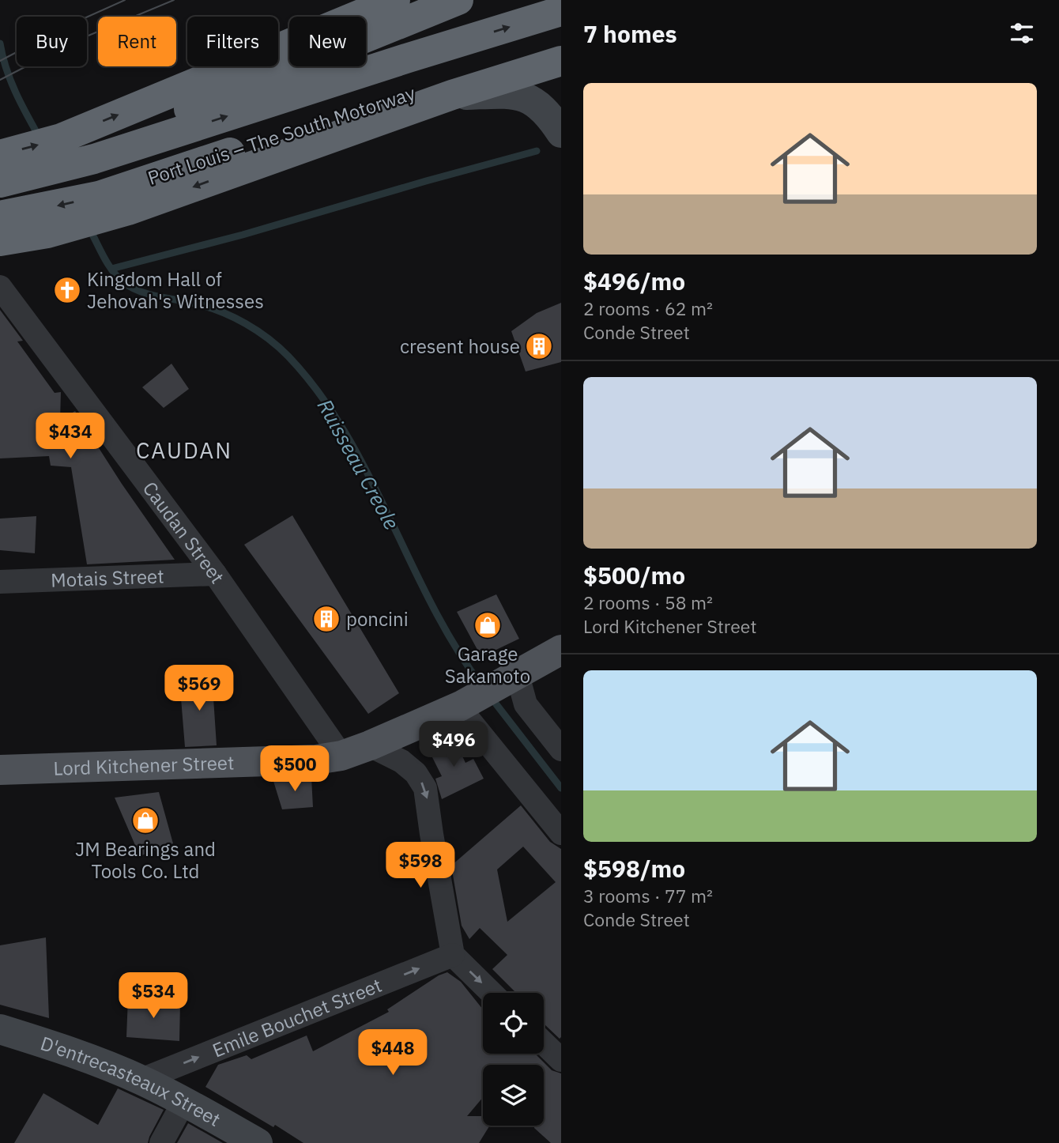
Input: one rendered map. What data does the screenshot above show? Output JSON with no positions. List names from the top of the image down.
{
  "streets": {
    "highway": ["Port Louis – The South Motorway"],
    "main road": ["Lord Kitchener Street"],
    "street": [
      "Caudan Street",
      "Motais Street",
      "Emile Bouchet Street",
      "D'entrecasteaux Street"
    ]
  },
  "crossings": [
    ["Caudan Street", "Motais Street"],
    ["Caudan Street", "Lord Kitchener Street"],
    ["Emile Bouchet Street", "D'entrecasteaux Street"]
  ],
  "one_way": ["Emile Bouchet Street"],
  "districts": ["CAUDAN"],
  "water": ["Ruisseau Creole"],
  "places": {
    "church": ["Kingdom Hall of Jehovah's Witnesses"],
    "building": ["cresent house", "poncini"],
    "shop": ["Garage Sakamoto", "JM Bearings and Tools Co. Ltd"]
  },
  "page": {
    "heading": "7 homes",
    "chip": [
      "Buy",
      "Rent",
      "Filters",
      "New"
    ],
    "list": [
      {
        "name": "$496/mo",
        "note": "2 rooms · 62 m² · Conde Street"
      },
      {
        "name": "$500/mo",
        "note": "2 rooms · 58 m² · Lord Kitchener Street"
      },
      {
        "name": "$598/mo",
        "note": "3 rooms · 77 m² · Conde Street"
      }
    ],
    "price": [
      "$434",
      "$569",
      "$496",
      "$500",
      "$598",
      "$534",
      "$448"
    ]
  }
}
